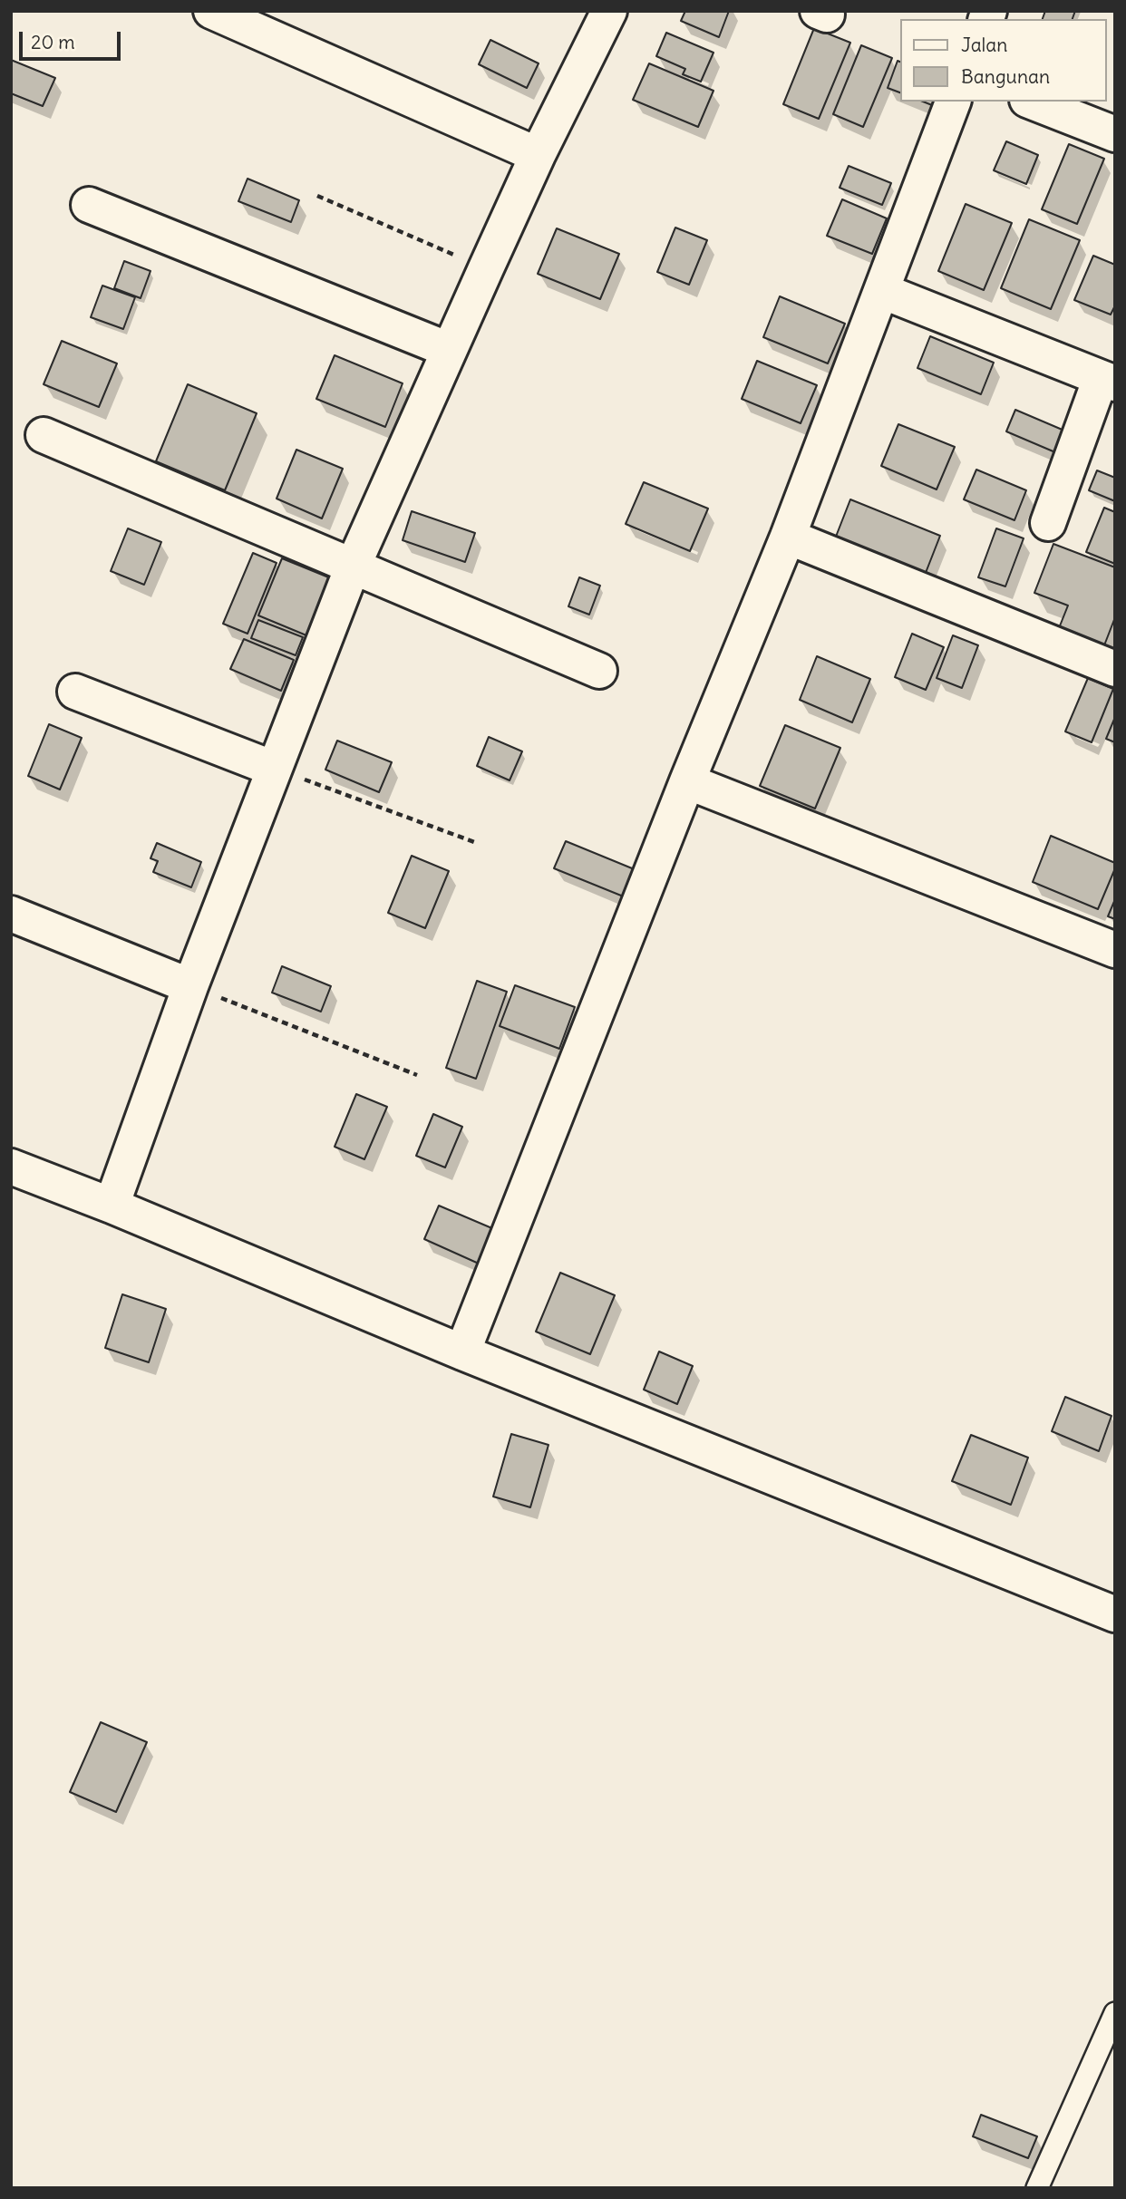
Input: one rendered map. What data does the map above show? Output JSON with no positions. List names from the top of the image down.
{
  "legend": ["Jalan", "Bangunan"],
  "scale_bar": "20 m"
}
